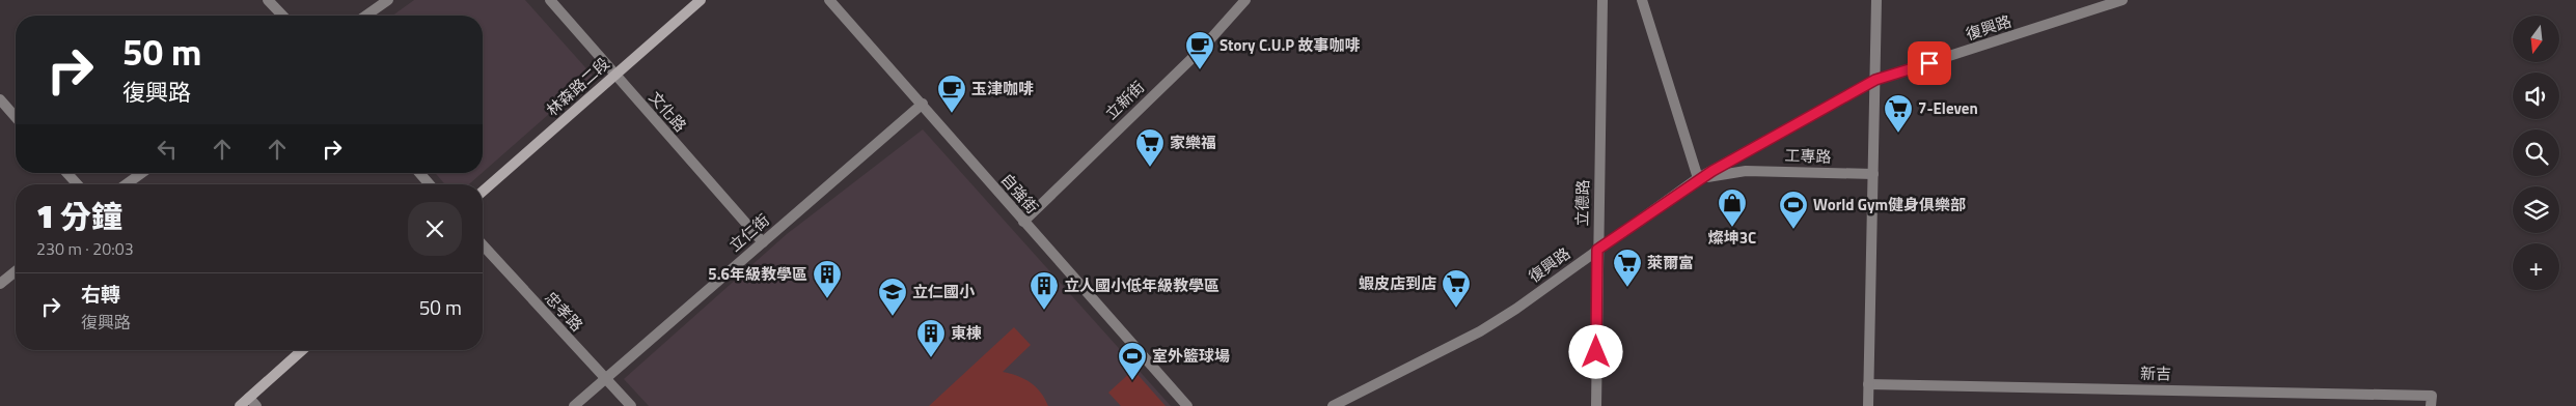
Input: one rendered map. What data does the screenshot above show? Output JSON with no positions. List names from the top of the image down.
{
  "streets": {
    "main road": ["林森路二段"],
    "street": [
      "復興路",
      "立新街",
      "文化路",
      "工專路",
      "自強街",
      "立德路",
      "立仁街",
      "忠孝路",
      "新吉"
    ]
  },
  "crossings": [
    ["復興路", "工專路"],
    ["復興路", "立德路"],
    ["林森路二段", "文化路"],
    ["立新街", "自強街"],
    ["文化路", "立仁街"],
    ["自強街", "立仁街"],
    ["立仁街", "忠孝路"]
  ],
  "places": {
    "cafe": ["Story C.U.P 故事咖啡", "玉津咖啡"],
    "supermarket": [
      "7-Eleven",
      "家樂福",
      "萊爾富",
      "蝦皮店到店"
    ],
    "shop": ["燦坤3C"],
    "sports": ["World Gym健身俱樂部", "室外籃球場"],
    "building": ["5.6年級教學區", "立人國小低年級教學區", "東棟"],
    "school or university": ["立仁國小"]
  },
  "north": "bottom",
  "page": {
    "map_buttons": "+",
    "turn": ["50 m", "復興路"],
    "heading": ["1 分鐘", "230 m · 20:03"],
    "list": [
      {
        "name": "右轉",
        "note": "復興路",
        "value": "50 m"
      }
    ]
  }
}
